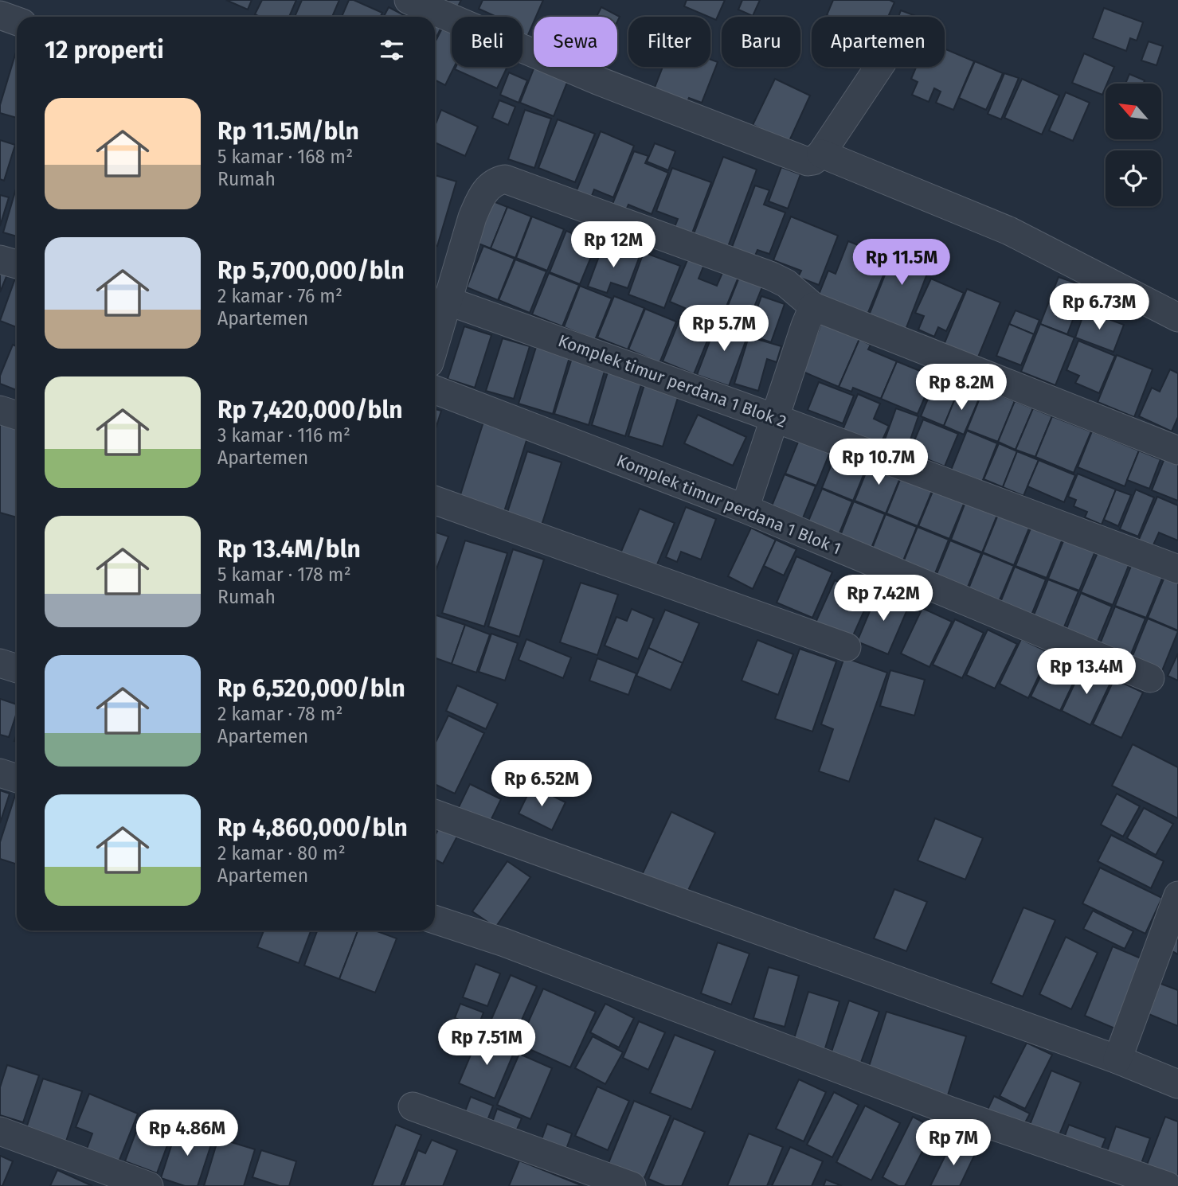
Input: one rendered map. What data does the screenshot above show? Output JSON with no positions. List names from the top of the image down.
{
  "streets": {
    "street": ["Komplek timur perdana 1 Blok 2", "Komplek timur perdana 1 Blok 1"]
  },
  "north": "top left",
  "page": {
    "chip": [
      "Beli",
      "Sewa",
      "Filter",
      "Baru",
      "Apartemen"
    ],
    "heading": "12 properti",
    "list": [
      {
        "name": "Rp 11.5M/bln",
        "note": "5 kamar · 168 m² · Rumah"
      },
      {
        "name": "Rp 5,700,000/bln",
        "note": "2 kamar · 76 m² · Apartemen"
      },
      {
        "name": "Rp 7,420,000/bln",
        "note": "3 kamar · 116 m² · Apartemen"
      },
      {
        "name": "Rp 13.4M/bln",
        "note": "5 kamar · 178 m² · Rumah"
      },
      {
        "name": "Rp 6,520,000/bln",
        "note": "2 kamar · 78 m² · Apartemen"
      },
      {
        "name": "Rp 4,860,000/bln",
        "note": "2 kamar · 80 m² · Apartemen"
      }
    ],
    "price": [
      "Rp 12M",
      "Rp 11.5M",
      "Rp 6.73M",
      "Rp 5.7M",
      "Rp 8.2M",
      "Rp 10.7M",
      "Rp 7.42M",
      "Rp 13.4M",
      "Rp 6.52M",
      "Rp 7.51M",
      "Rp 4.86M",
      "Rp 7M"
    ]
  }
}
